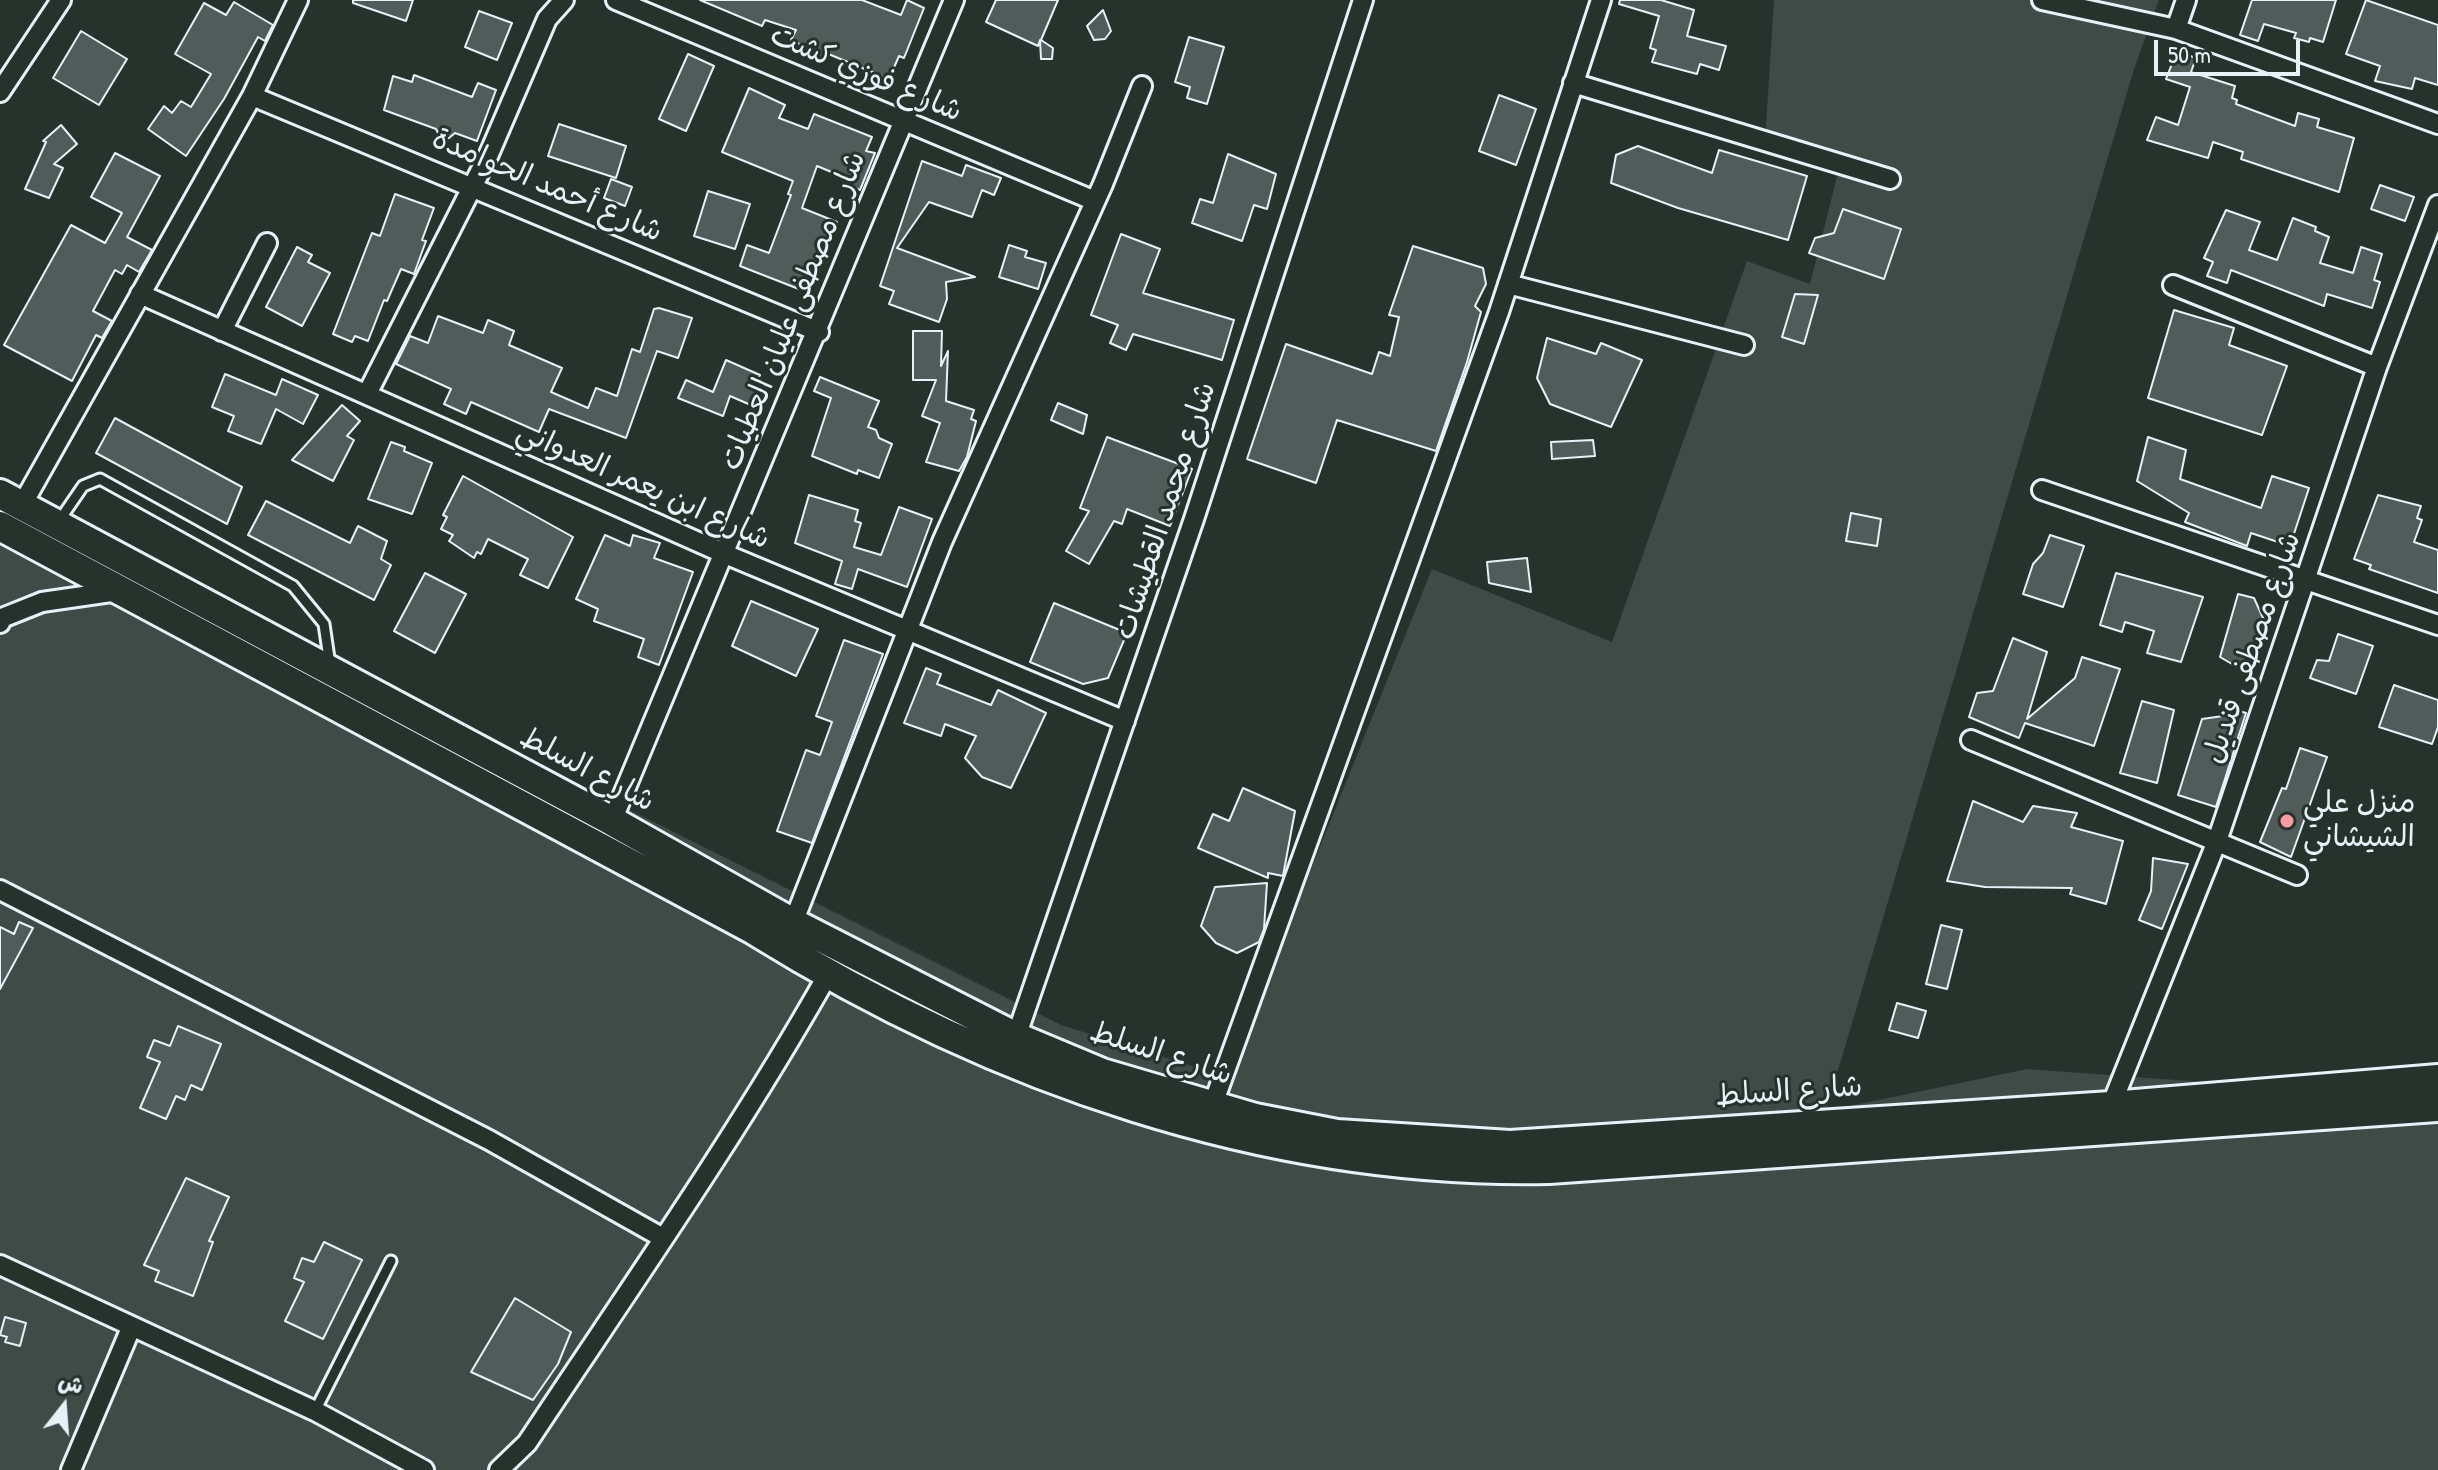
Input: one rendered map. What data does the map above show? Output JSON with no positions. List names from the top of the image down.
{
  "streets": {
    "main road": ["شارع السلط"],
    "street": [
      "شارع فوزي كشت",
      "شارع أحمد الحوامدة",
      "شارع مصطفى عليان العطيات",
      "شارع ابن يعمر العدواني",
      "شارع محمد القطيشات",
      "شارع مصطفى قنديل"
    ]
  },
  "crossings": [
    ["شارع فوزي كشت", "شارع مصطفى عليان العطيات"],
    ["شارع أحمد الحوامدة", "شارع مصطفى عليان العطيات"],
    ["شارع مصطفى عليان العطيات", "شارع ابن يعمر العدواني"],
    ["شارع مصطفى عليان العطيات", "شارع السلط"],
    ["شارع ابن يعمر العدواني", "شارع محمد القطيشات"],
    ["شارع محمد القطيشات", "شارع السلط"],
    ["شارع مصطفى قنديل", "شارع السلط"]
  ],
  "places": ["منزل علي الشيشاني"],
  "scale_bar": "50 m",
  "north": "top"
}
